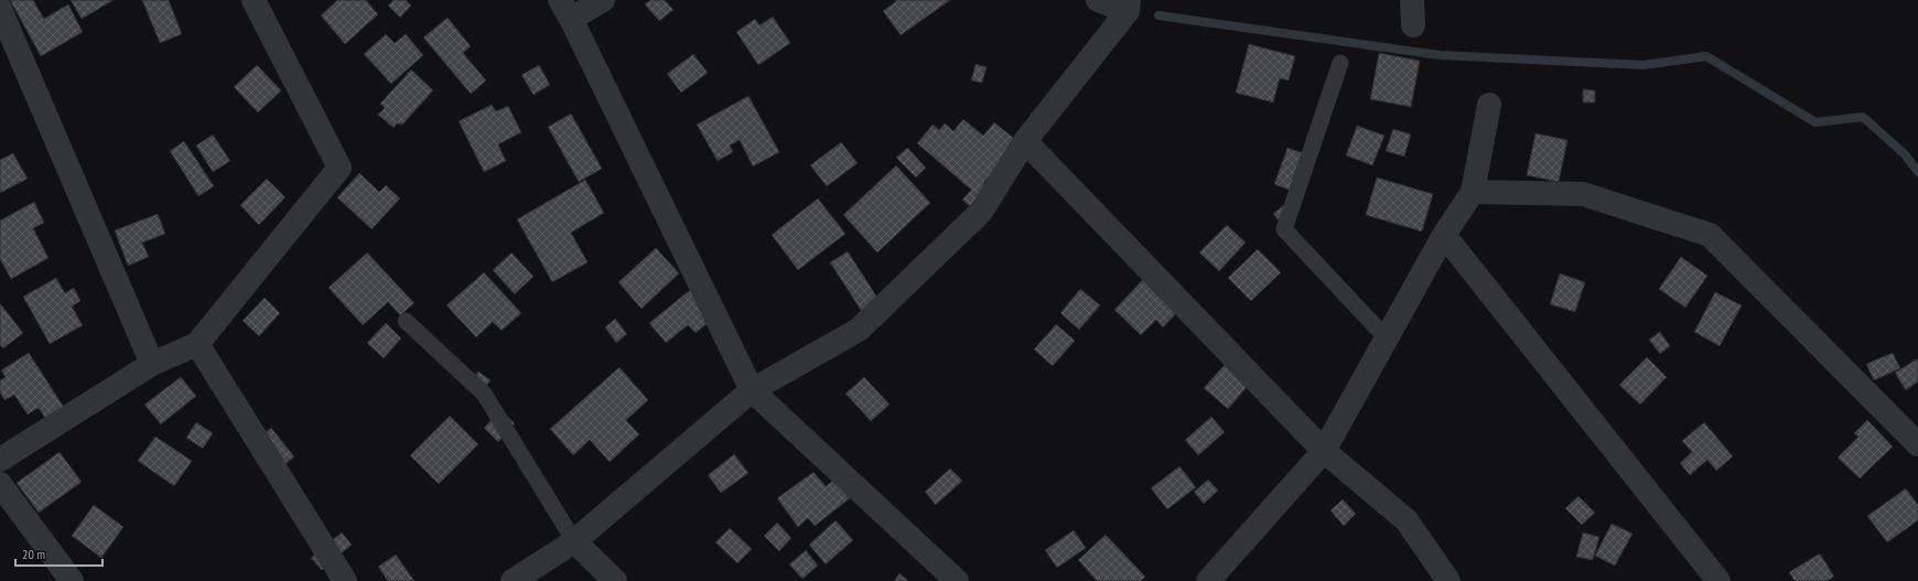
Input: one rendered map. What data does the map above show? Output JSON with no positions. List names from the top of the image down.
{
  "scale_bar": "20 m"
}
